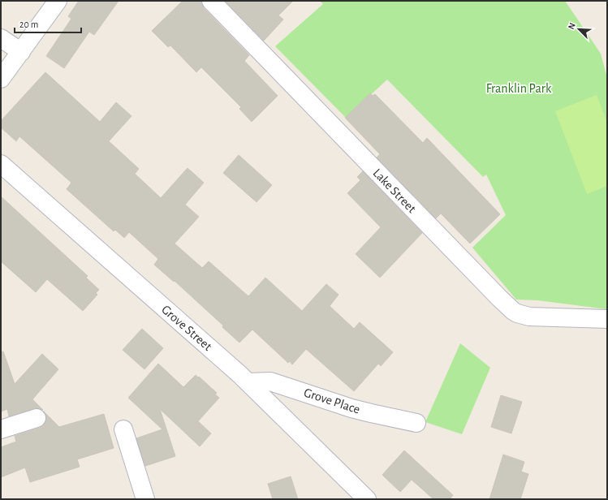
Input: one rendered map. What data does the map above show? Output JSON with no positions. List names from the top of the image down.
{
  "streets": {
    "street": ["Lake Street", "Grove Street", "Grove Place"]
  },
  "crossings": [
    ["Grove Street", "Grove Place"]
  ],
  "parks": ["Franklin Park"],
  "scale_bar": "20 m",
  "north": "top left"
}
